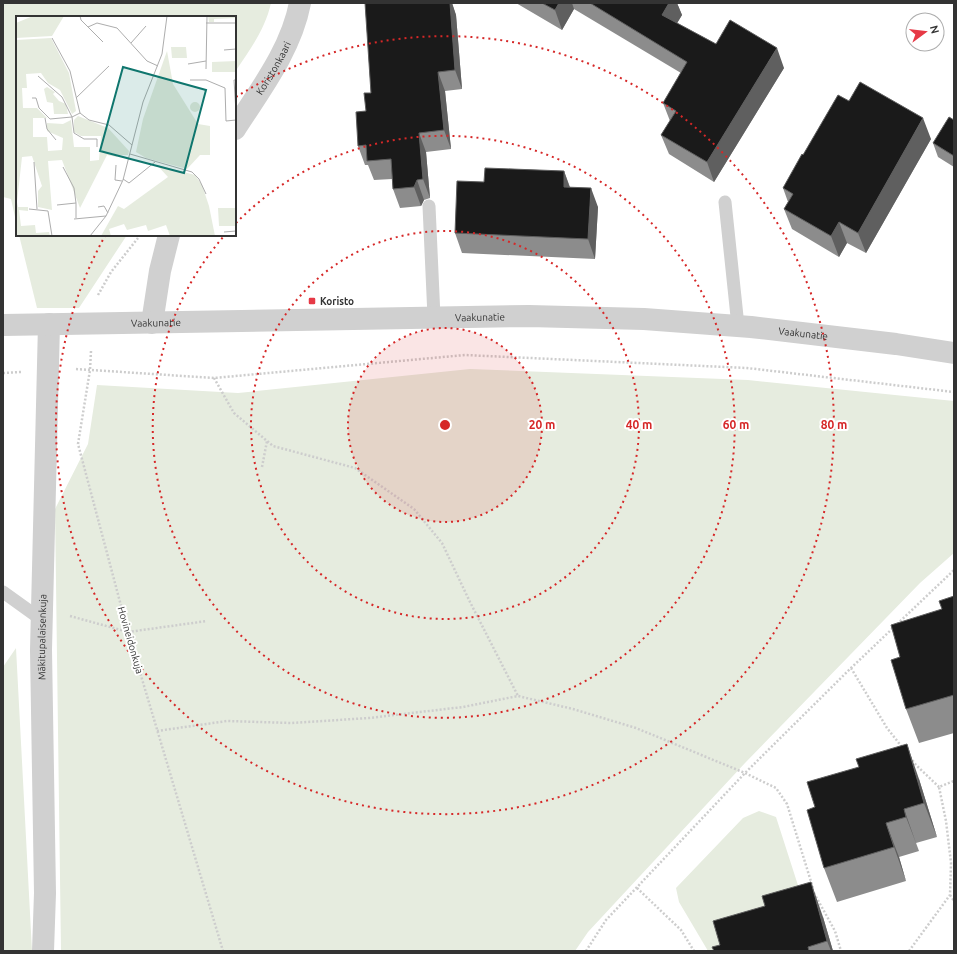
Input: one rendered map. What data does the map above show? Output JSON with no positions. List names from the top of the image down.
{
  "streets": {
    "street": ["Koristonkaari", "Vaakunatie", "Mäkitupalaisenkuja"],
    "path": ["Hovineidonkuja"]
  },
  "crossings": [
    ["Vaakunatie", "Mäkitupalaisenkuja"],
    ["Vaakunatie", "Hovineidonkuja"]
  ],
  "places": {
    "transit": ["Koristo"]
  },
  "north": "right",
  "rings": [
    "20 m",
    "40 m",
    "60 m",
    "80 m"
  ]
}
